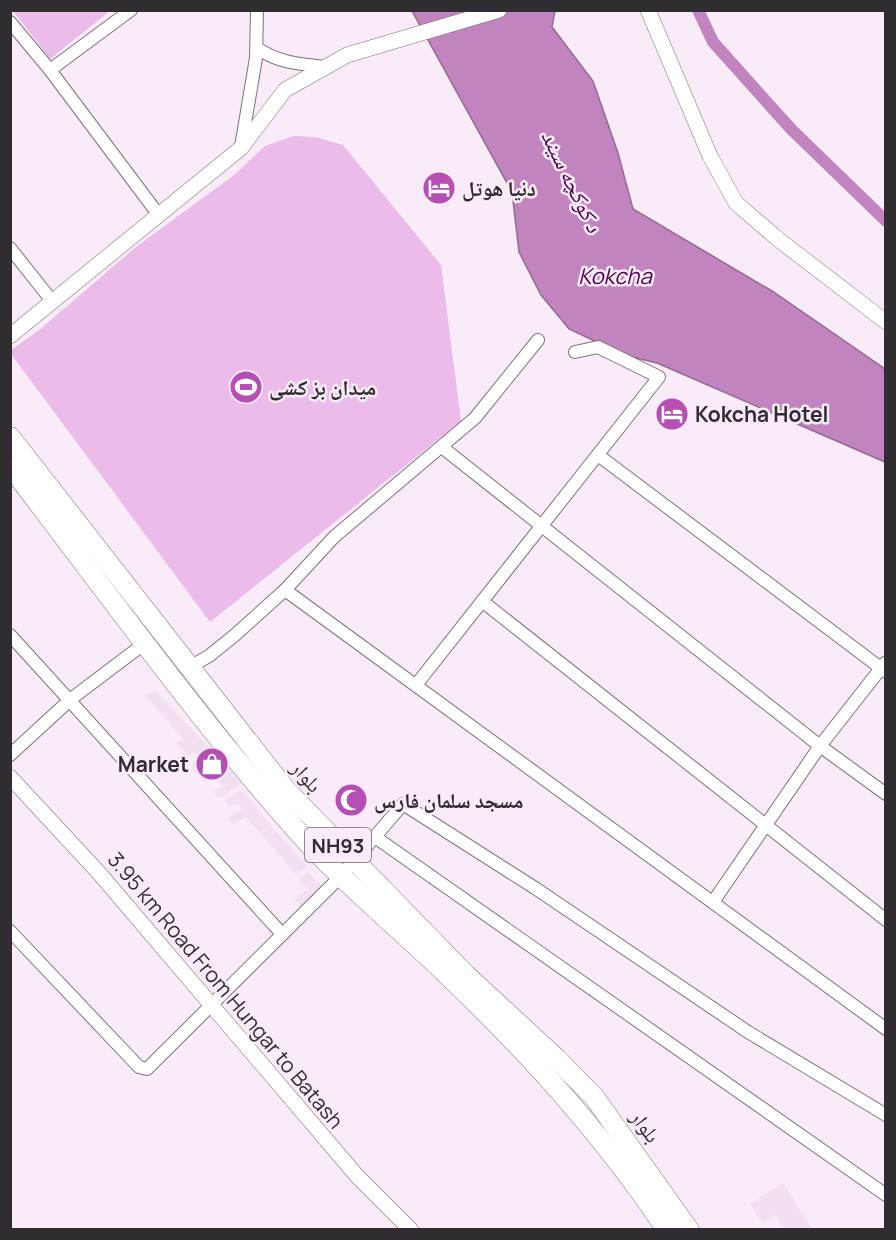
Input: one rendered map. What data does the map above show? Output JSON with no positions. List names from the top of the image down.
{
  "streets": {
    "main road": ["بلوار", "NH93"],
    "street": ["3.95 km Road From Hungar to Batash"]
  },
  "water": ["د کوکچه سیند", "Kokcha"],
  "places": {
    "hotel": ["دنیا هوتل", "Kokcha Hotel"],
    "sports": ["میدان بز کشی"],
    "shop": ["Market"],
    "mosque": ["مسجد سلمان فارس"]
  }
}
